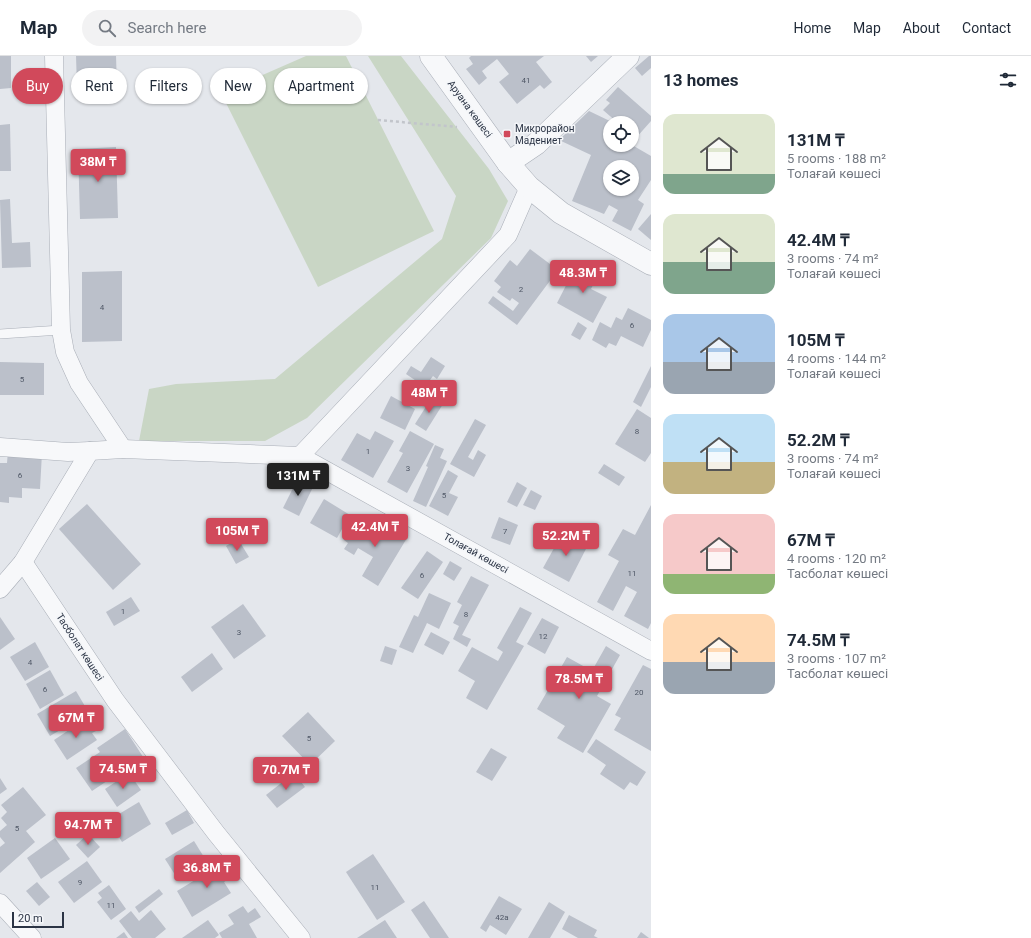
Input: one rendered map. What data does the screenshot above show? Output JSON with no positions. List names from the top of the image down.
{
  "streets": {
    "street": ["Аруана көшесі", "Толағай көшесі", "Тасболат көшесі"]
  },
  "places": {
    "transit": ["Микрорайон Мадениет"]
  },
  "house_numbers": [
    "41",
    "2",
    "4",
    "6",
    "5",
    "8",
    "1",
    "3",
    "6",
    "5",
    "7",
    "11",
    "6",
    "1",
    "8",
    "3",
    "12",
    "4",
    "6",
    "20",
    "5",
    "5",
    "9",
    "11",
    "11",
    "42а"
  ],
  "scale_bar": "20 m",
  "page": {
    "header": "Map",
    "search": "Search here",
    "nav": [
      "Home",
      "Map",
      "About",
      "Contact"
    ],
    "heading": "13 homes",
    "chip": [
      "Buy",
      "Rent",
      "Filters",
      "New",
      "Apartment"
    ],
    "list": [
      {
        "name": "131M ₸",
        "note": "5 rooms · 188 m² · Толағай көшесі"
      },
      {
        "name": "42.4M ₸",
        "note": "3 rooms · 74 m² · Толағай көшесі"
      },
      {
        "name": "105M ₸",
        "note": "4 rooms · 144 m² · Толағай көшесі"
      },
      {
        "name": "52.2M ₸",
        "note": "3 rooms · 74 m² · Толағай көшесі"
      },
      {
        "name": "67M ₸",
        "note": "4 rooms · 120 m² · Тасболат көшесі"
      },
      {
        "name": "74.5M ₸",
        "note": "3 rooms · 107 m² · Тасболат көшесі"
      }
    ],
    "price": [
      "38M ₸",
      "48.3M ₸",
      "48M ₸",
      "131M ₸",
      "42.4M ₸",
      "105M ₸",
      "52.2M ₸",
      "78.5M ₸",
      "67M ₸",
      "74.5M ₸",
      "70.7M ₸",
      "94.7M ₸",
      "36.8M ₸"
    ],
    "scale": "20 m"
  }
}
